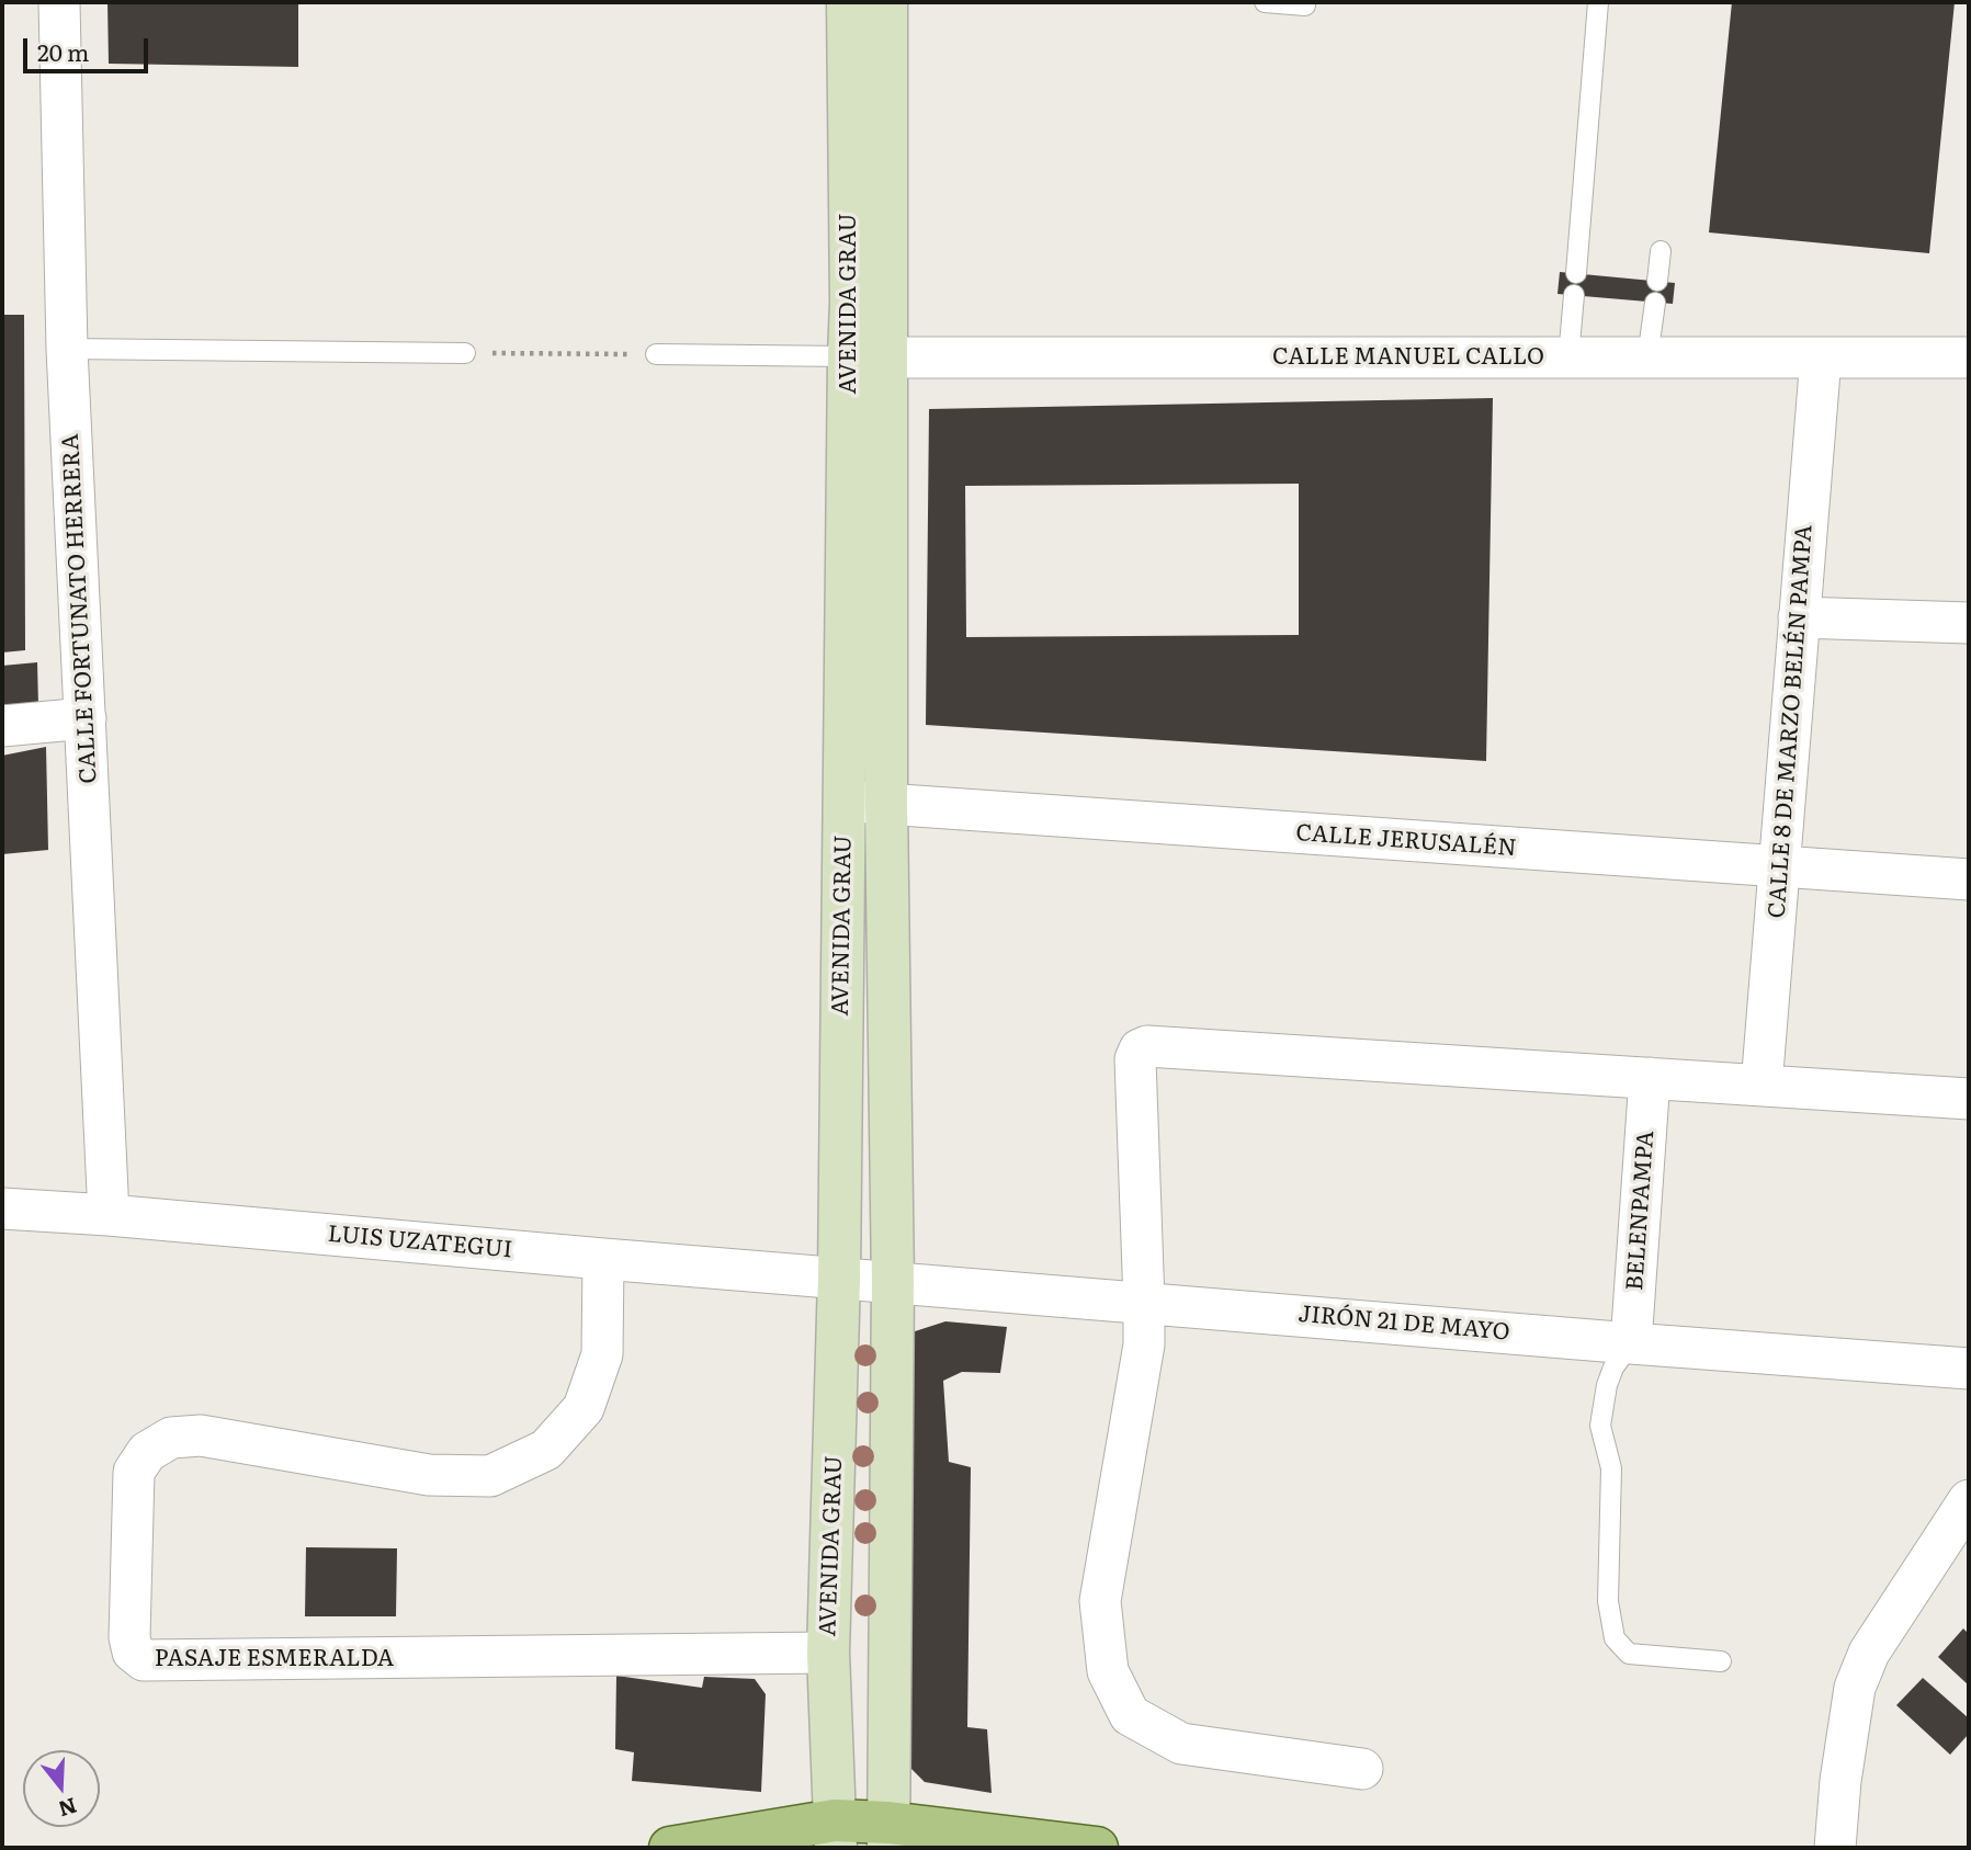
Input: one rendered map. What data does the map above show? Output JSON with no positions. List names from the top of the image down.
{
  "streets": {
    "main road": ["AVENIDA GRAU"],
    "street": [
      "CALLE MANUEL CALLO",
      "CALLE FORTUNATO HERRERA",
      "CALLE 8 DE MARZO BELÉN PAMPA",
      "CALLE JERUSALÉN",
      "BELENPAMPA",
      "LUIS UZATEGUI",
      "JIRÓN 21 DE MAYO",
      "PASAJE ESMERALDA"
    ]
  },
  "crossings": [
    ["AVENIDA GRAU", "CALLE MANUEL CALLO"],
    ["AVENIDA GRAU", "CALLE JERUSALÉN"],
    ["AVENIDA GRAU", "LUIS UZATEGUI"],
    ["AVENIDA GRAU", "JIRÓN 21 DE MAYO"],
    ["AVENIDA GRAU", "PASAJE ESMERALDA"],
    ["CALLE MANUEL CALLO", "CALLE 8 DE MARZO BELÉN PAMPA"],
    ["CALLE FORTUNATO HERRERA", "LUIS UZATEGUI"],
    ["CALLE 8 DE MARZO BELÉN PAMPA", "CALLE JERUSALÉN"],
    ["BELENPAMPA", "JIRÓN 21 DE MAYO"],
    ["LUIS UZATEGUI", "JIRÓN 21 DE MAYO"],
    ["LUIS UZATEGUI", "PASAJE ESMERALDA"]
  ],
  "scale_bar": "20 m",
  "north": "bottom"
}
